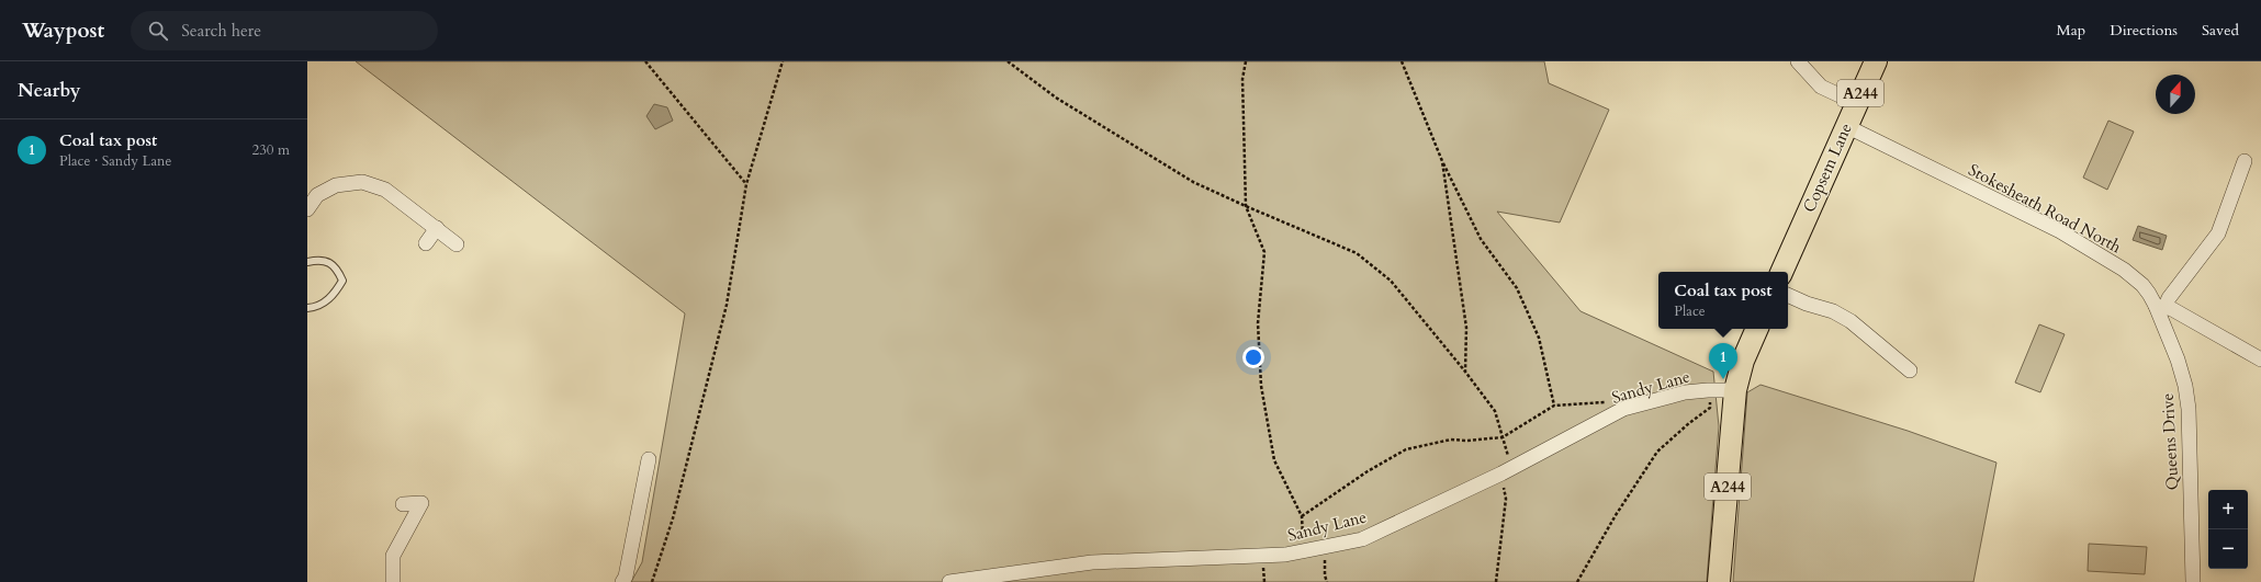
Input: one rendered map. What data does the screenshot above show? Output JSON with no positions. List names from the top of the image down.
{
  "streets": {
    "main road": ["A244", "Copsem Lane"],
    "street": ["Stokesheath Road North", "Sandy Lane", "Queens Drive"]
  },
  "crossings": [
    ["A244", "Sandy Lane"],
    ["Copsem Lane", "Stokesheath Road North"],
    ["Stokesheath Road North", "Queens Drive"]
  ],
  "north": "top",
  "page": {
    "header": "Waypost",
    "search": "Search here",
    "nav": ["Map", "Directions", "Saved"],
    "heading": "Nearby",
    "list": [
      {
        "mark": "1",
        "name": "Coal tax post",
        "note": "Place · Sandy Lane",
        "value": "230 m"
      }
    ],
    "popup": ["Coal tax post", "Place"],
    "pins": "1",
    "map_buttons": ["+", "−"]
  }
}
